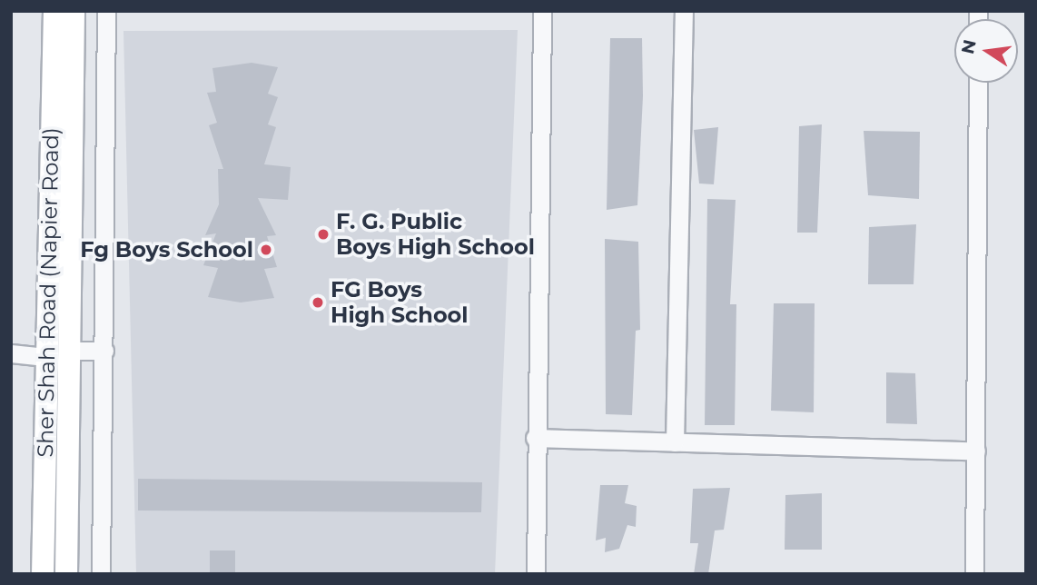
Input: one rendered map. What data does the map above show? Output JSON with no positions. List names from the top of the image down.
{
  "streets": {
    "main road": ["Sher Shah Road (Napier Road)"]
  },
  "places": ["F. G. Public Boys High School", "Fg Boys School", "FG Boys High School"],
  "north": "left"
}
